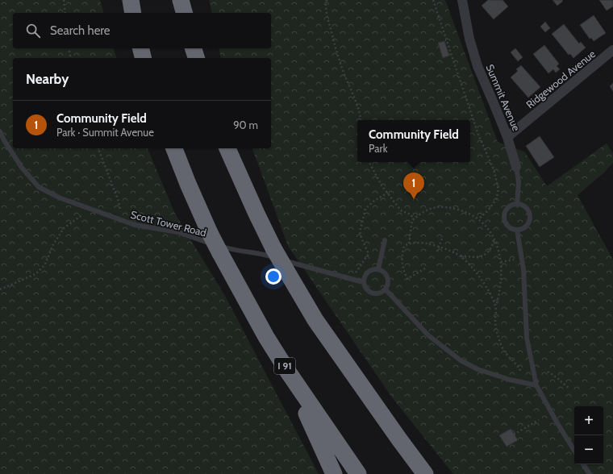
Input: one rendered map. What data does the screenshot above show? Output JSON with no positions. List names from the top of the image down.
{
  "streets": {
    "highway": ["I 91"],
    "street": ["Ridgewood Avenue", "Summit Avenue"],
    "lane": ["Scott Tower Road"]
  },
  "crossings": [
    ["Ridgewood Avenue", "Summit Avenue"]
  ],
  "page": {
    "search": "Search here",
    "heading": "Nearby",
    "list": [
      {
        "mark": "1",
        "name": "Community Field",
        "note": "Park · Summit Avenue",
        "value": "90 m"
      }
    ],
    "popup": ["Community Field", "Park"],
    "pins": "1",
    "map_buttons": ["+", "−"]
  }
}
